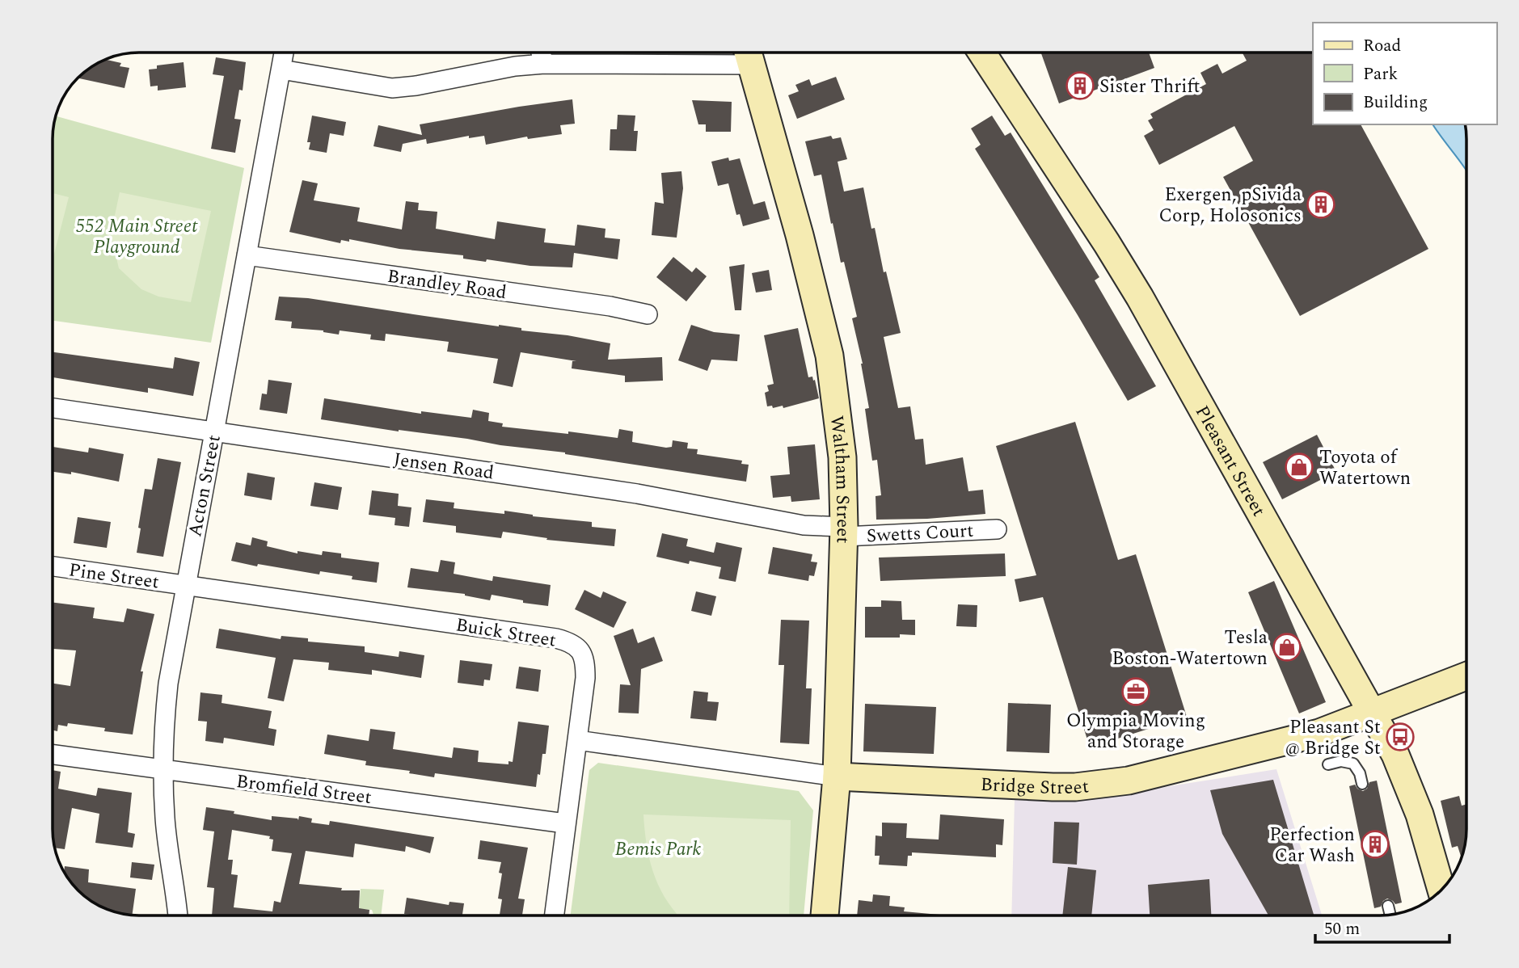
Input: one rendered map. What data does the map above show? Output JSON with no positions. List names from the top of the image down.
{
  "streets": {
    "street": [
      "Brandley Road",
      "Pleasant Street",
      "Jensen Road",
      "Waltham Street",
      "Acton Street",
      "Swetts Court",
      "Pine Street",
      "Buick Street",
      "Bridge Street",
      "Bromfield Street"
    ]
  },
  "crossings": [
    ["Brandley Road", "Acton Street"],
    ["Pleasant Street", "Bridge Street"],
    ["Jensen Road", "Waltham Street"],
    ["Jensen Road", "Acton Street"],
    ["Jensen Road", "Swetts Court"],
    ["Waltham Street", "Swetts Court"],
    ["Waltham Street", "Bridge Street"],
    ["Acton Street", "Pine Street"],
    ["Acton Street", "Buick Street"],
    ["Acton Street", "Bromfield Street"],
    ["Pine Street", "Buick Street"],
    ["Buick Street", "Bridge Street"],
    ["Buick Street", "Bromfield Street"]
  ],
  "parks": ["552 Main Street Playground", "Bemis Park"],
  "places": {
    "building": ["Sister Thrift", "Exergen, pSivida Corp, Holosonics", "Perfection Car Wash"],
    "shop": ["Toyota of Watertown", "Tesla Boston-Watertown"],
    "office": ["Olympia Moving and Storage"],
    "bus stop": ["Pleasant St @ Bridge St"]
  },
  "legend": ["Road", "Park", "Building"],
  "scale_bar": "50 m"
}
